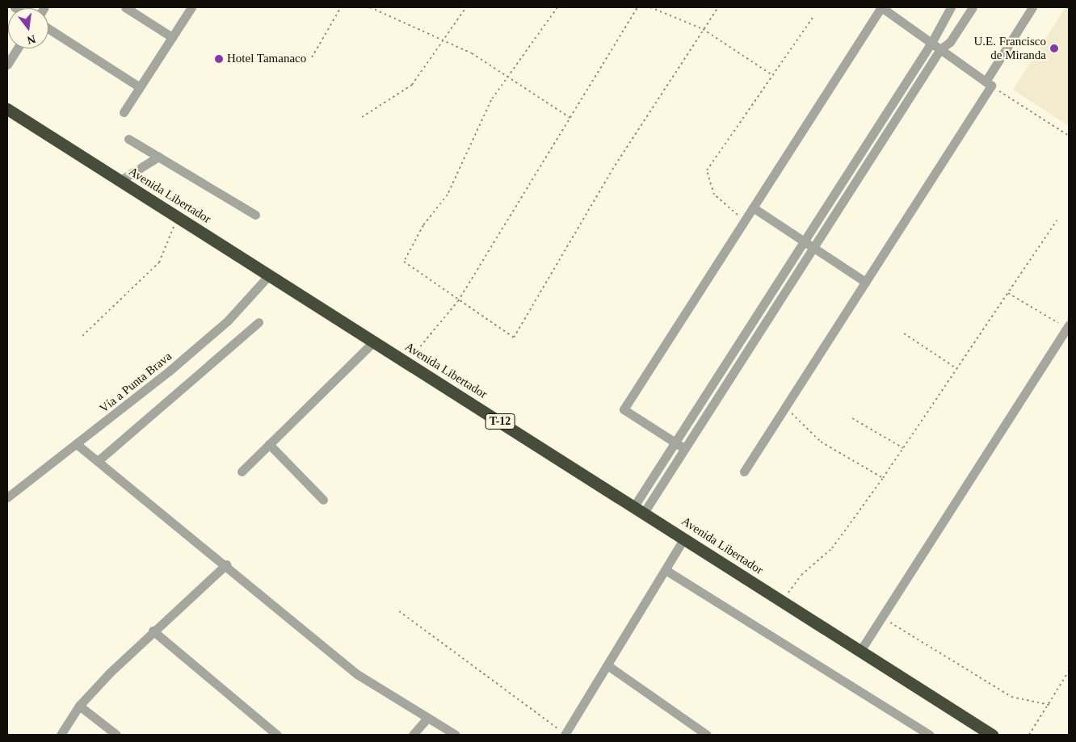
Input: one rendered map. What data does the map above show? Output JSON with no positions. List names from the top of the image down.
{
  "streets": {
    "highway": ["Avenida Libertador", "T-12"],
    "street": ["Vía a Punta Brava"]
  },
  "crossings": [
    ["Avenida Libertador", "Vía a Punta Brava"]
  ],
  "places": ["U.E. Francisco de Miranda", "Hotel Tamanaco"],
  "north": "bottom"
}
